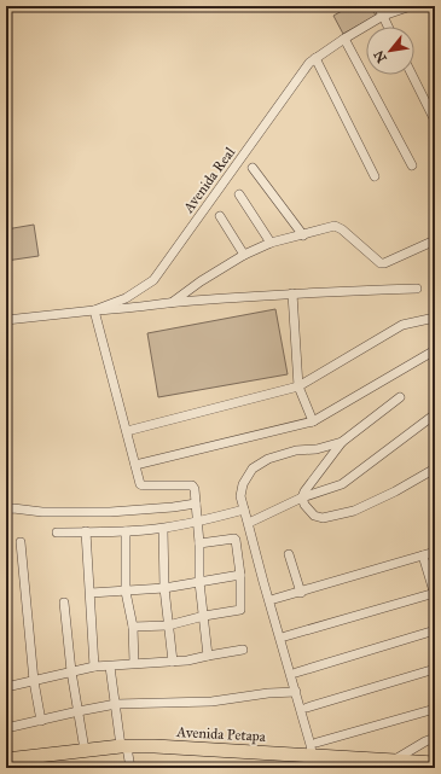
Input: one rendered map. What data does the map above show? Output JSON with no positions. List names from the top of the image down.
{
  "streets": {
    "main road": ["Avenida Petapa"],
    "street": ["Avenida Real"]
  },
  "north": "bottom left"
}
